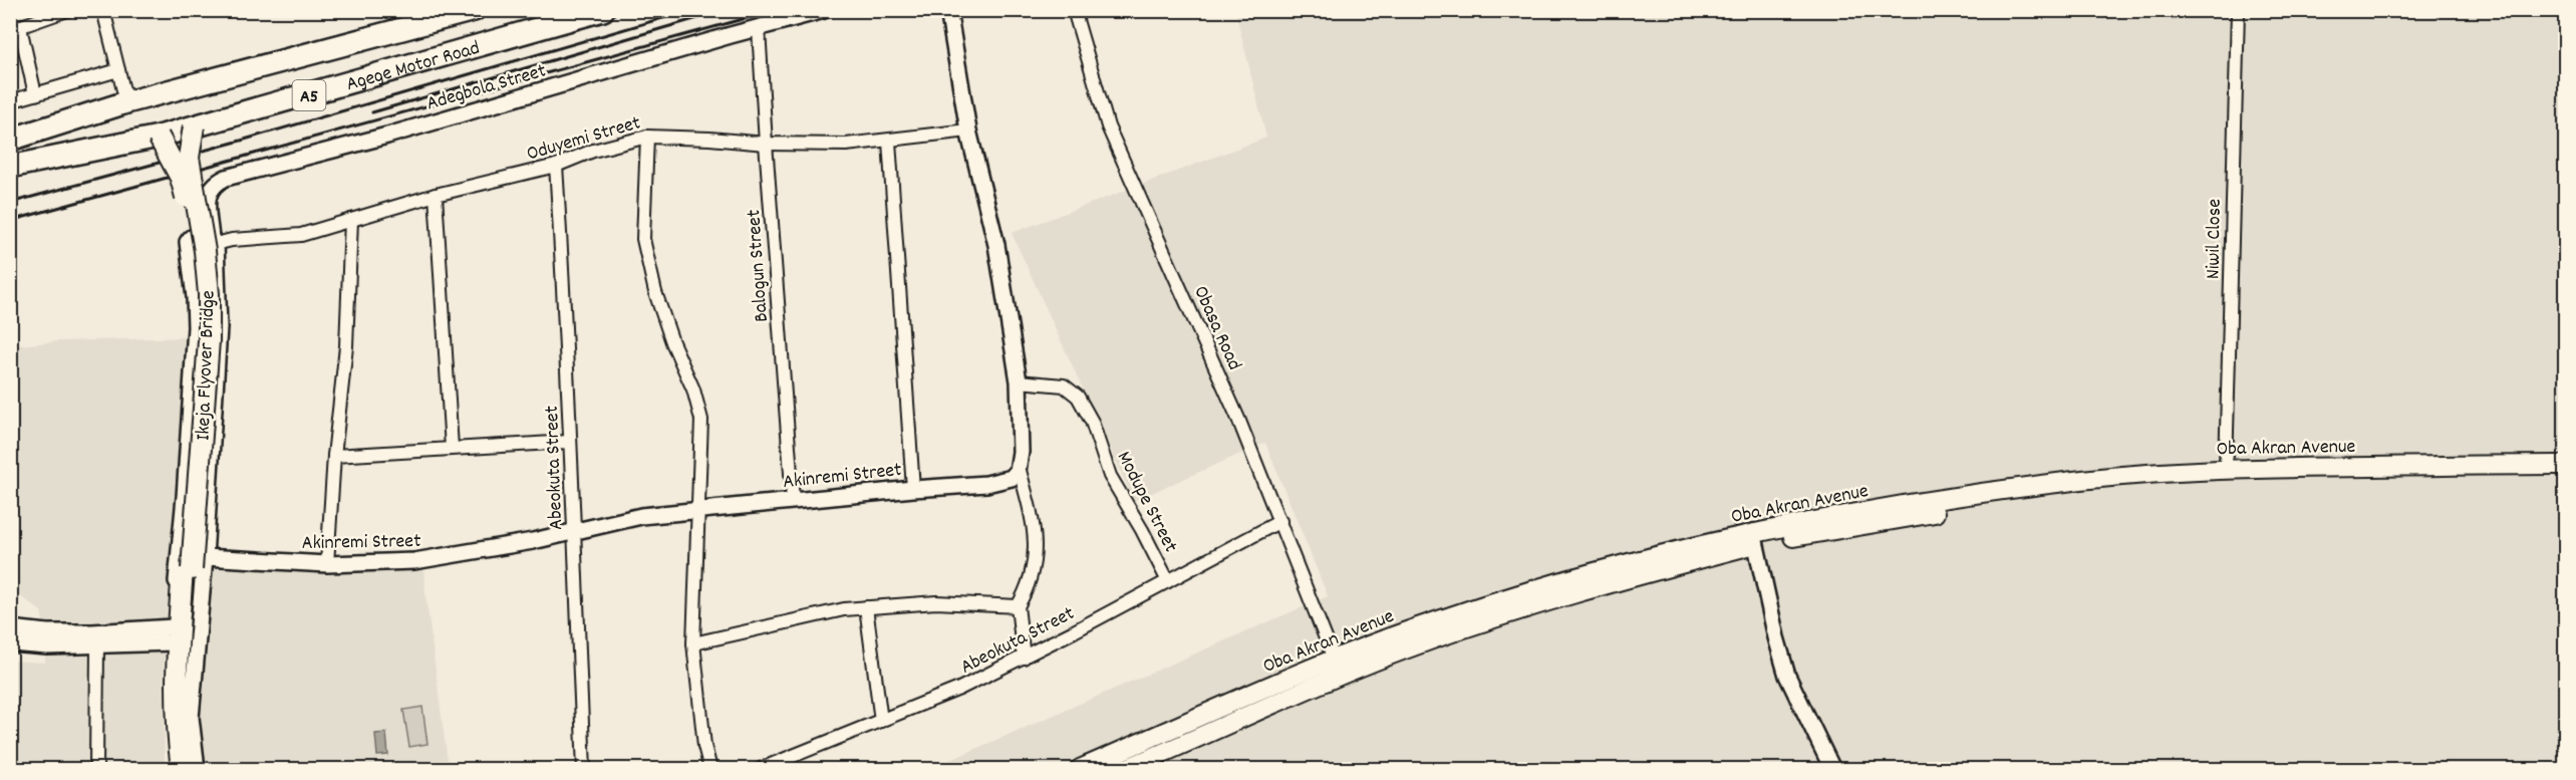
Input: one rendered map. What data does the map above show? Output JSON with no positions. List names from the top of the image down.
{
  "streets": {
    "highway": ["Agege Motor Road", "A5"],
    "main road": ["Ikeja Flyover Bridge", "Oba Akran Avenue"],
    "street": [
      "Adegbola Street",
      "Oduyemi Street",
      "Niwil Close",
      "Balogun Street",
      "Obasa Road",
      "Abeokuta Street",
      "Akinremi Street",
      "Modupe Street"
    ]
  },
  "crossings": [
    ["Agege Motor Road", "Ikeja Flyover Bridge"],
    ["Adegbola Street", "Oduyemi Street"],
    ["Adegbola Street", "Balogun Street"],
    ["Oduyemi Street", "Balogun Street"],
    ["Oduyemi Street", "Abeokuta Street"],
    ["Niwil Close", "Oba Akran Avenue"],
    ["Balogun Street", "Akinremi Street"],
    ["Obasa Road", "Oba Akran Avenue"],
    ["Obasa Road", "Abeokuta Street"],
    ["Ikeja Flyover Bridge", "Akinremi Street"],
    ["Abeokuta Street", "Akinremi Street"],
    ["Abeokuta Street", "Modupe Street"]
  ]
}
